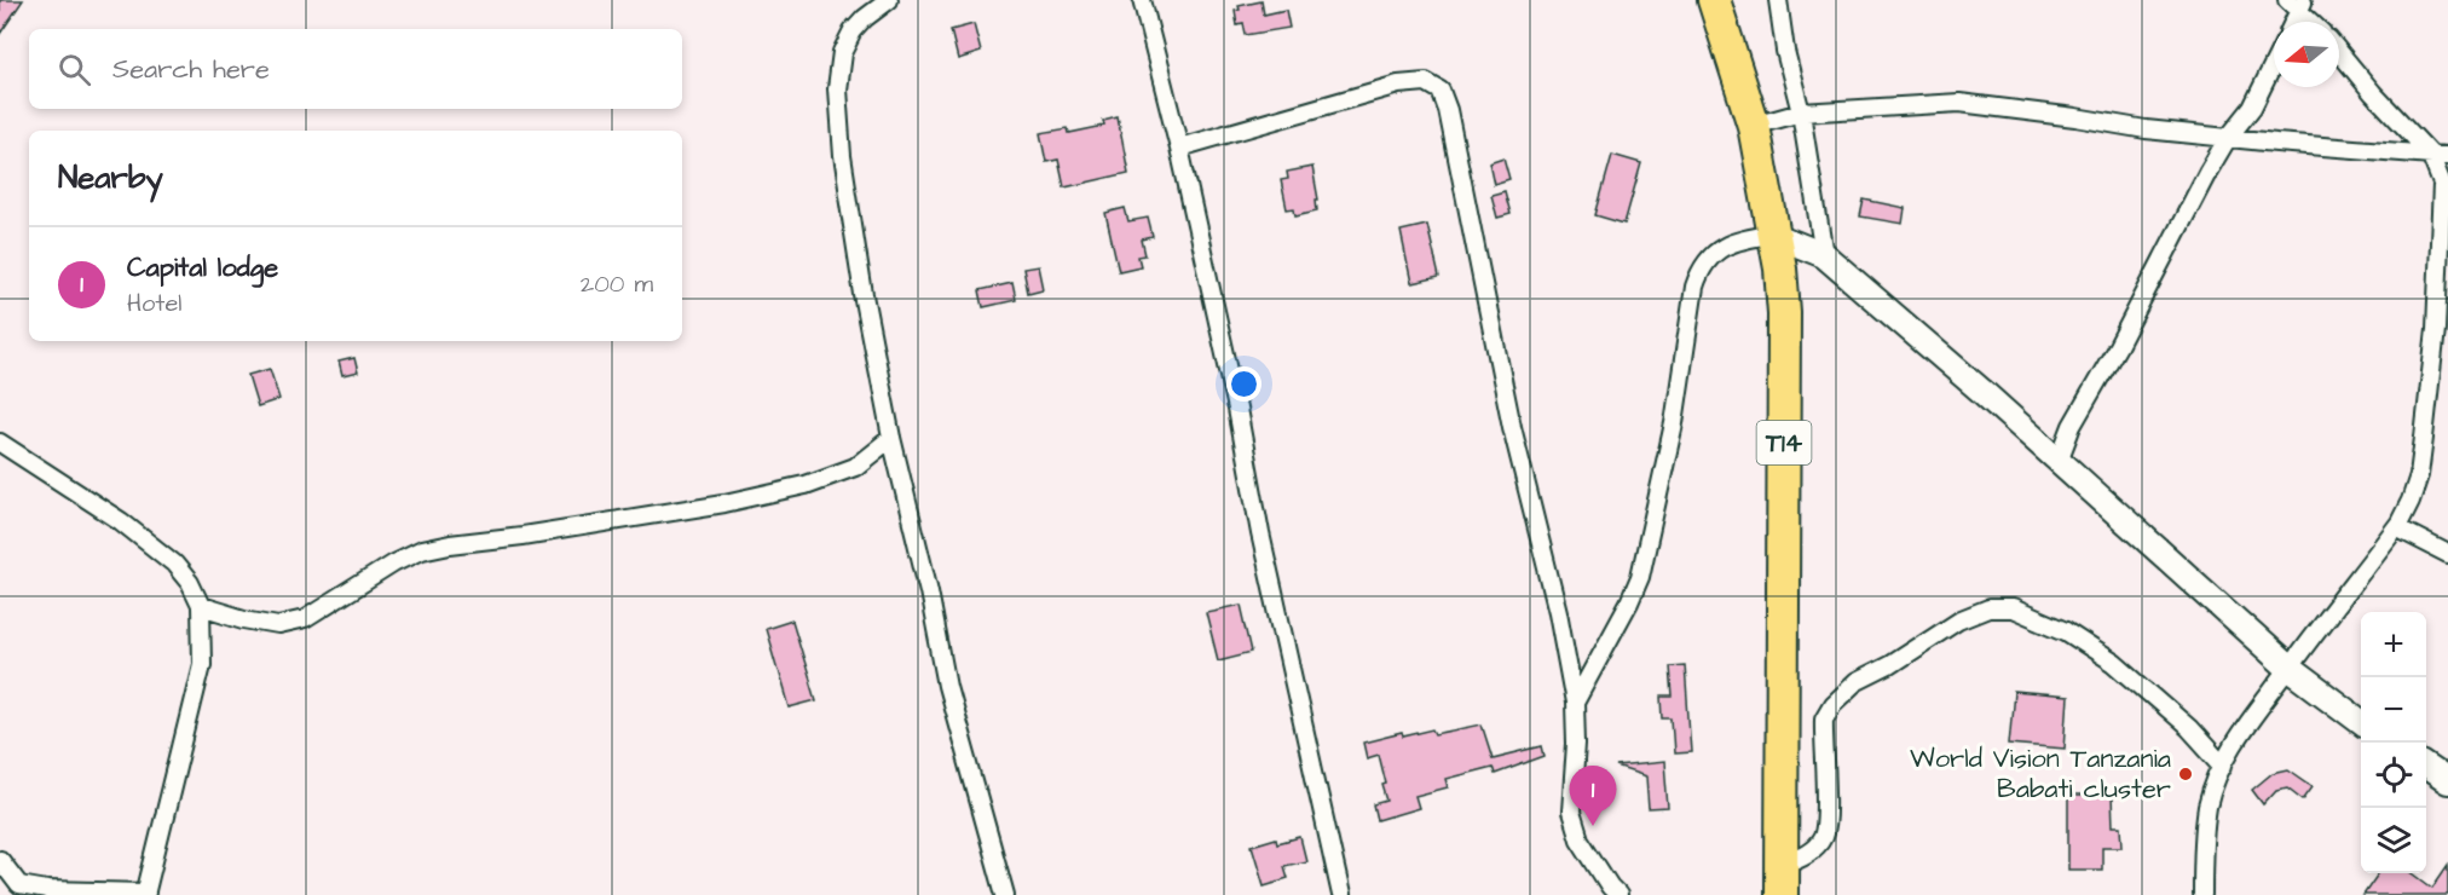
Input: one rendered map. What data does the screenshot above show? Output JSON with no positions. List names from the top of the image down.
{
  "streets": {
    "highway": ["T14"]
  },
  "places": ["World Vision Tanzania Babati cluster"],
  "north": "left",
  "page": {
    "search": "Search here",
    "heading": "Nearby",
    "list": [
      {
        "mark": "1",
        "name": "Capital lodge",
        "note": "Hotel",
        "value": "200 m"
      }
    ],
    "map_buttons": ["+", "−"],
    "pins": "1"
  }
}
